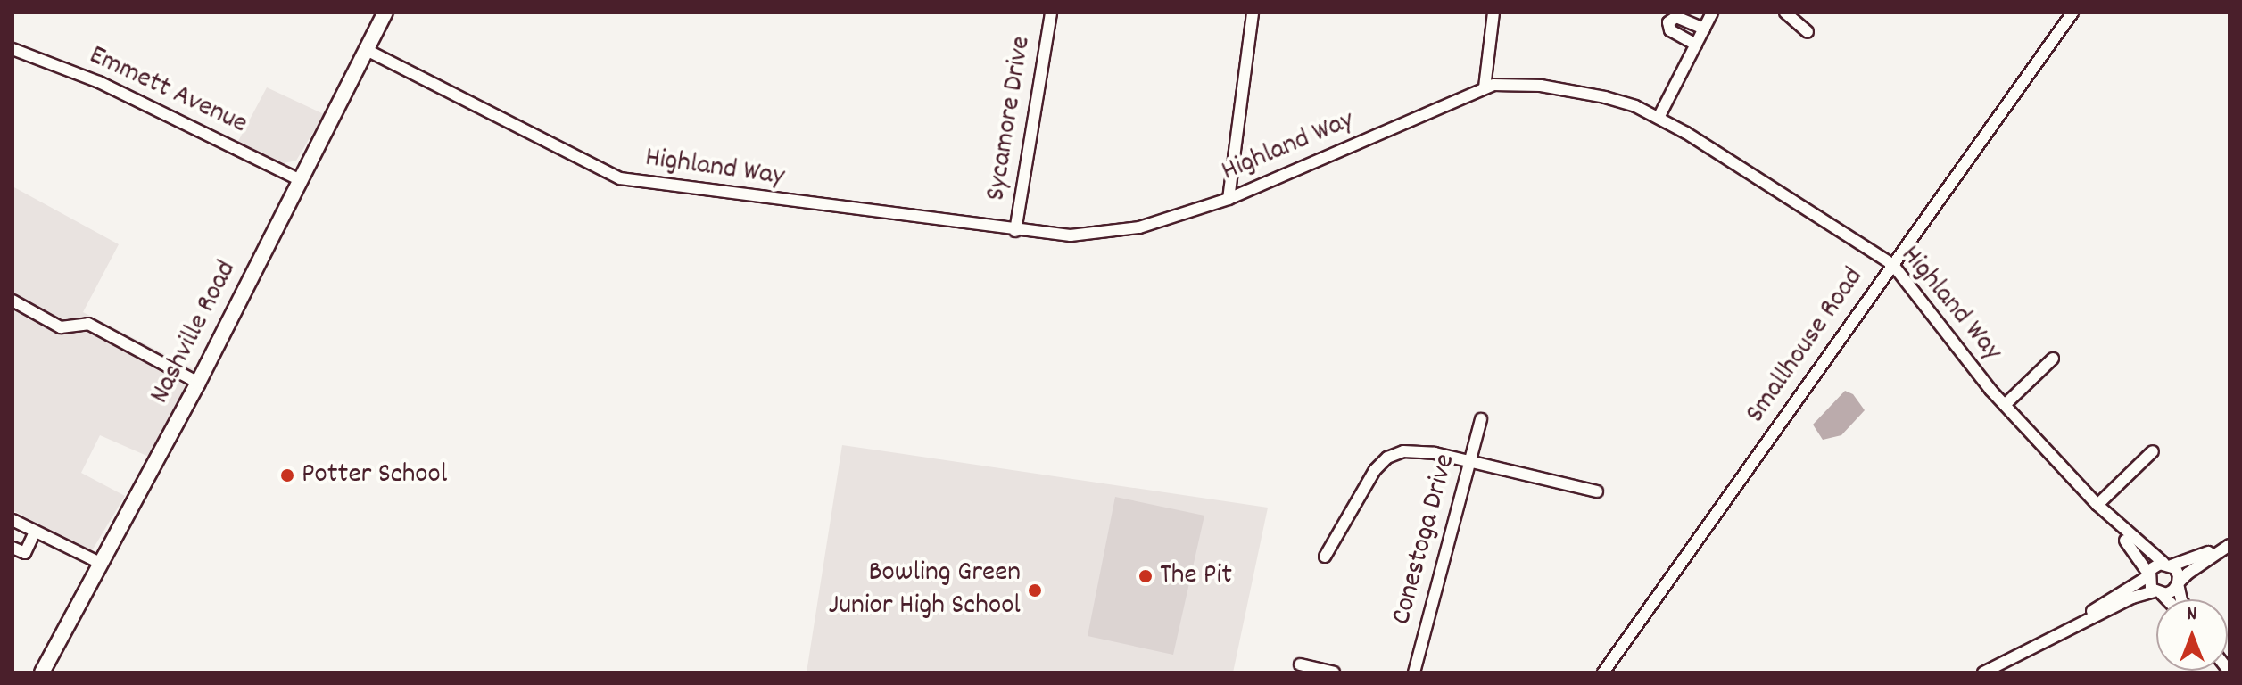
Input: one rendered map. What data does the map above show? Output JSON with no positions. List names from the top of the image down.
{
  "streets": {
    "main road": ["Nashville Road"],
    "street": [
      "Emmett Avenue",
      "Sycamore Drive",
      "Highland Way",
      "Smallhouse Road",
      "Conestoga Drive"
    ]
  },
  "crossings": [
    ["Emmett Avenue", "Nashville Road"],
    ["Sycamore Drive", "Highland Way"],
    ["Highland Way", "Nashville Road"],
    ["Highland Way", "Smallhouse Road"]
  ],
  "places": ["Potter School", "The Pit", "Bowling Green Junior High School"],
  "north": "top"
}
